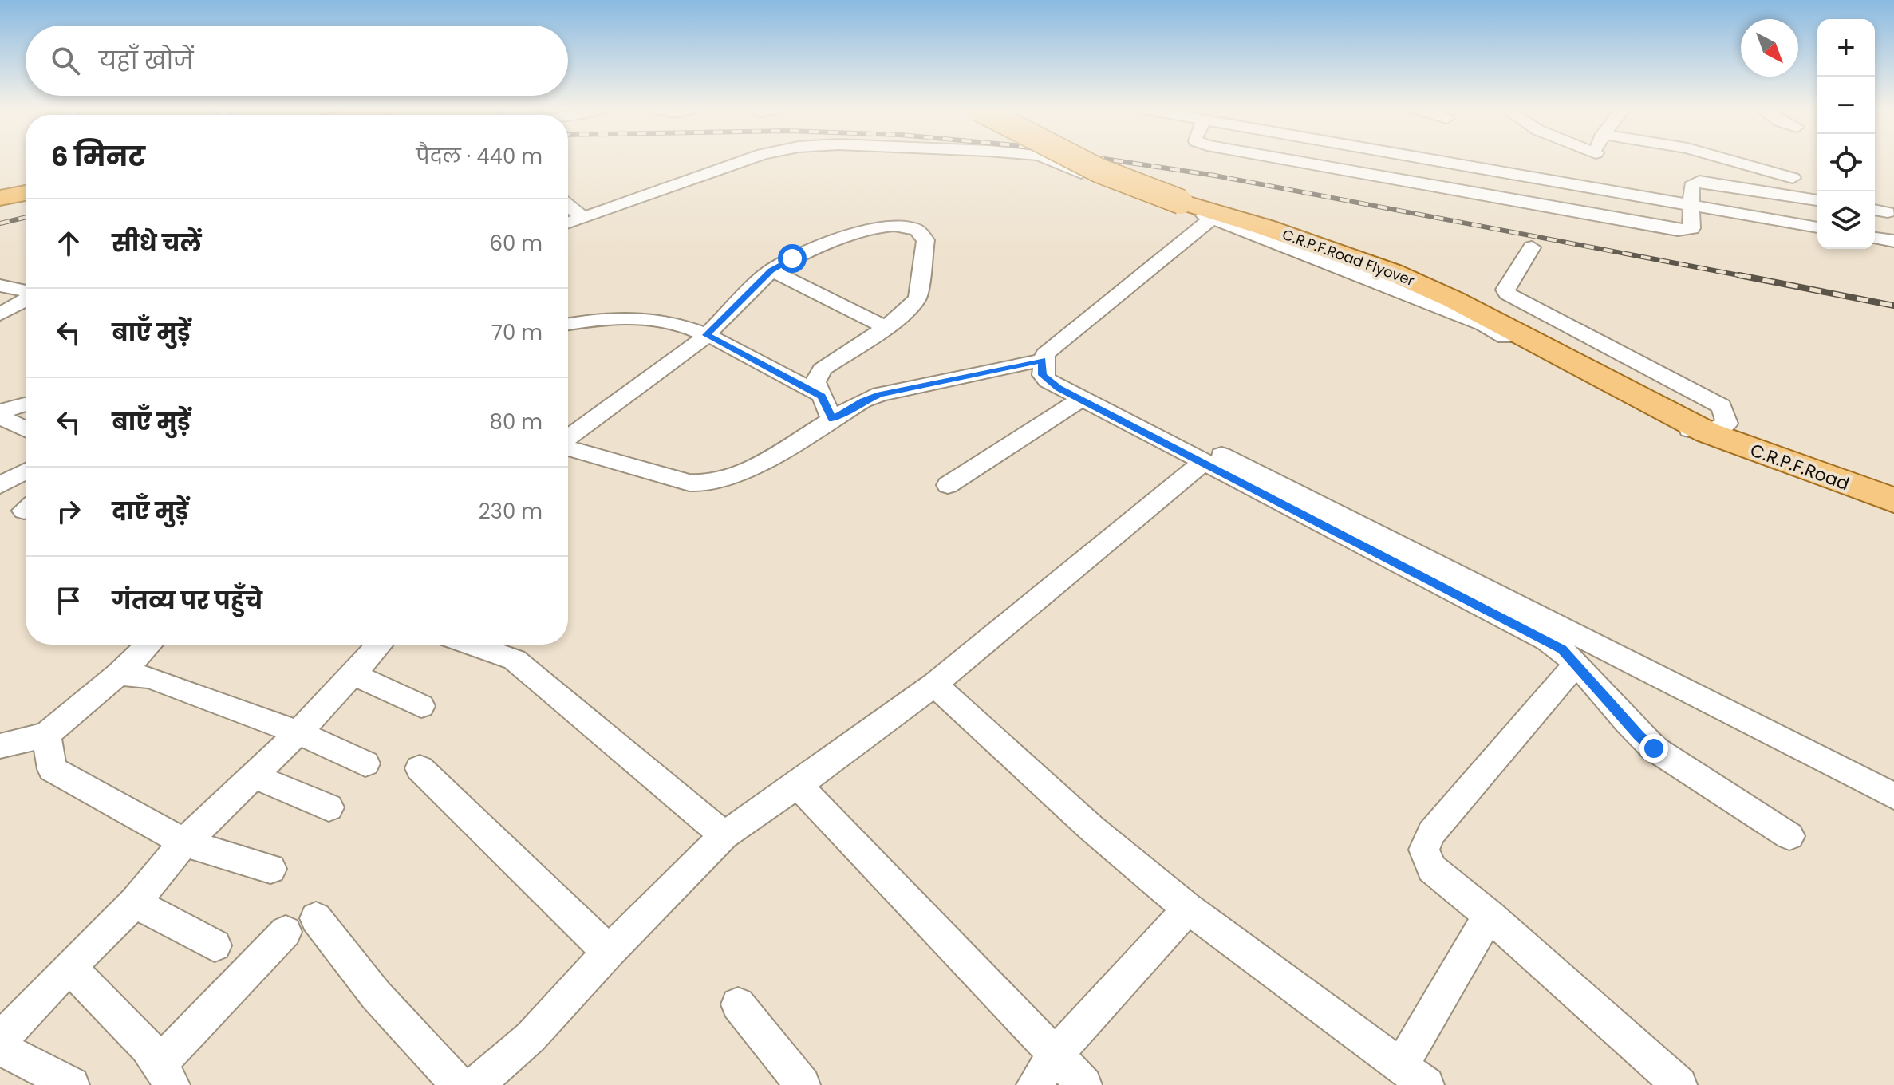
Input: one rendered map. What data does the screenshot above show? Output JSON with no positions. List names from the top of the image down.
{
  "streets": {
    "main road": ["C.R.P.F.Road Flyover", "C.R.P.F.Road"]
  },
  "crossings": [
    ["C.R.P.F.Road Flyover", "C.R.P.F.Road"]
  ],
  "north": "bottom right",
  "page": {
    "map_buttons": ["+", "−"],
    "search": "यहाँ खोजें",
    "heading": ["6 मिनट", "पैदल · 440 m"],
    "list": [
      ["सीधे चलें", "60 m"],
      ["बाएँ मुड़ें", "70 m"],
      ["बाएँ मुड़ें", "80 m"],
      ["दाएँ मुड़ें", "230 m"],
      "गंतव्य पर पहुँचे"
    ]
  }
}
